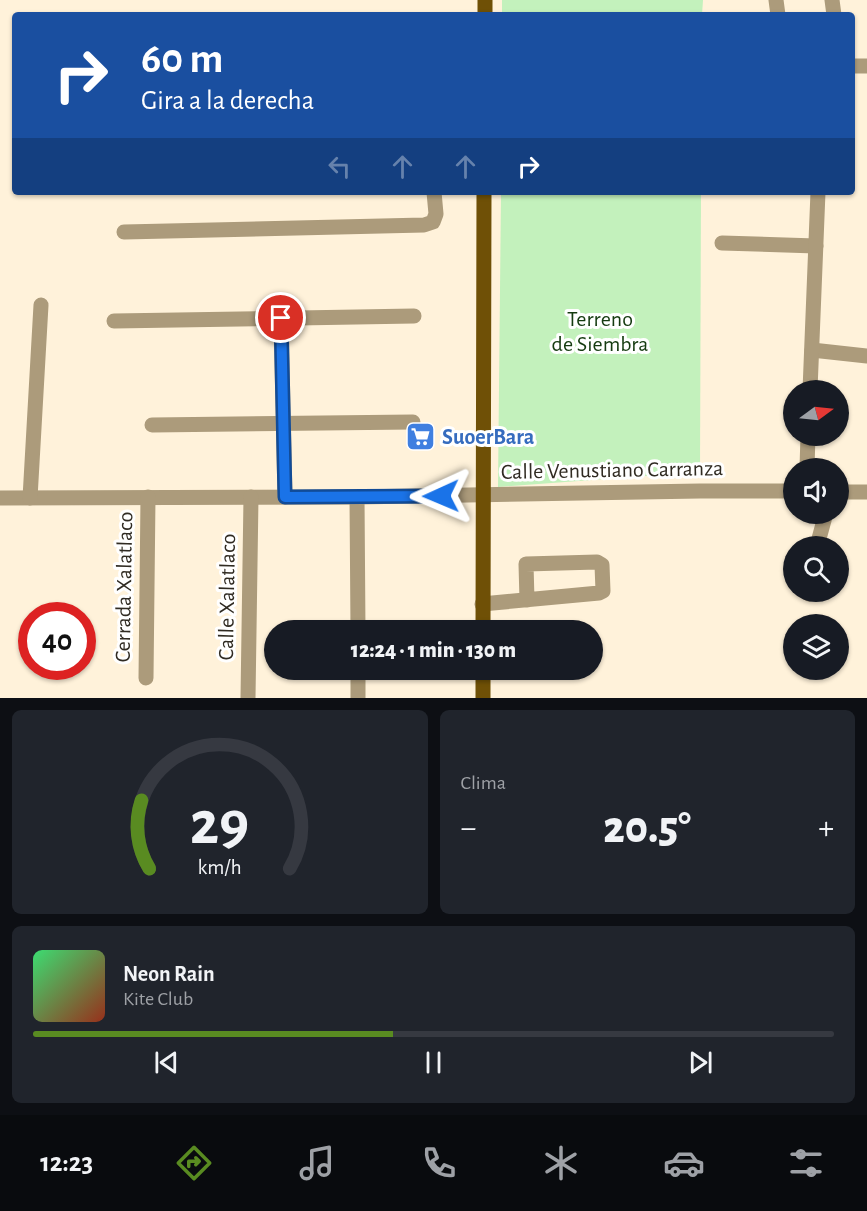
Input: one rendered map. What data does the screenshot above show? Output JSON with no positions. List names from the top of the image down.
{
  "streets": {
    "street": ["Calle Venustiano Carranza", "Cerrada Xalatlaco", "Calle Xalatlaco"]
  },
  "crossings": [
    ["Calle Venustiano Carranza", "Cerrada Xalatlaco"],
    ["Calle Venustiano Carranza", "Calle Xalatlaco"]
  ],
  "parks": ["Terreno de Siembra"],
  "places": {
    "supermarket": ["SuoerBara"]
  },
  "north": "right",
  "page": {
    "turn": ["60 m", "Gira a la derecha"],
    "limit": "40",
    "trip": "12:24 · 1 min · 130 m",
    "tile": "Clima",
    "heat": ["−", "20.5°", "+"],
    "song": ["Neon Rain", "Kite Club"],
    "tabs": "12:23",
    "gauge": ["29", "km/h"]
  }
}
